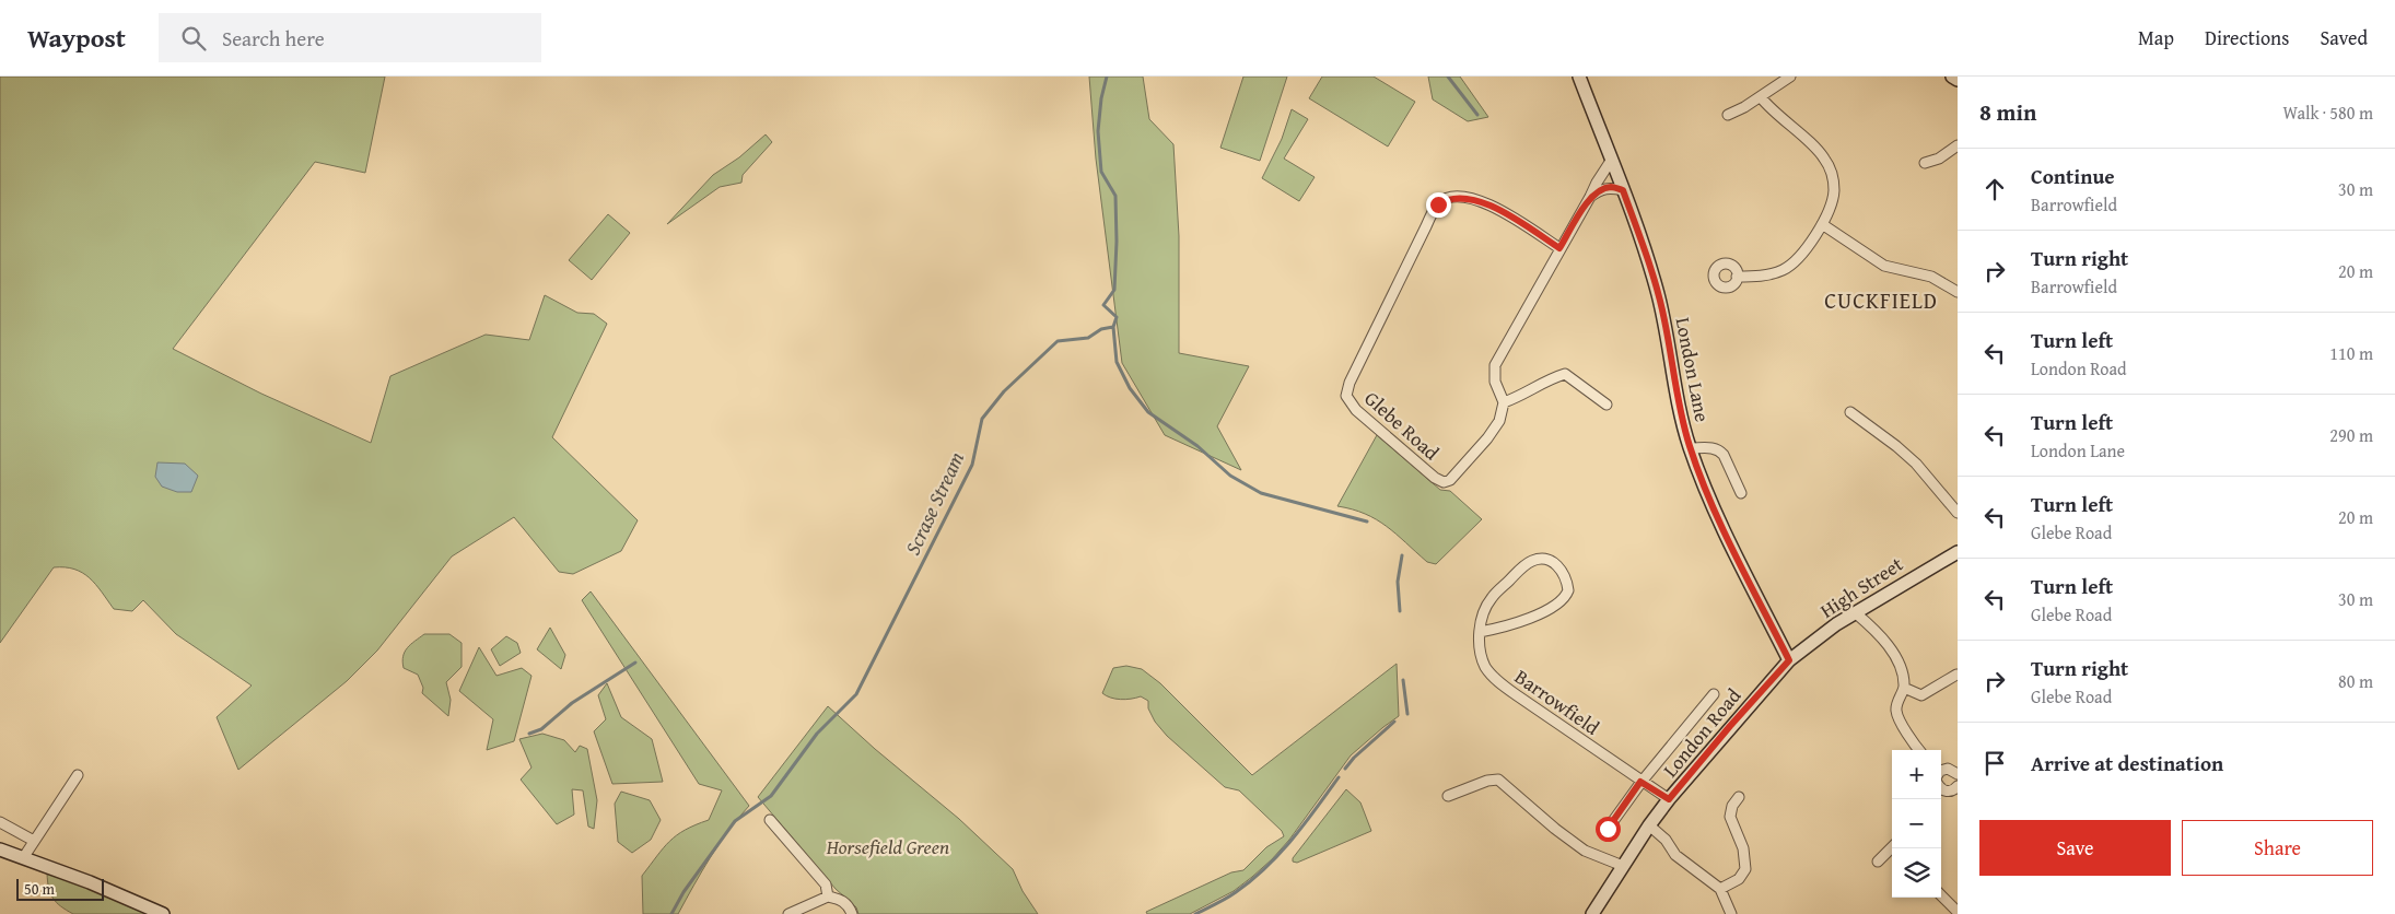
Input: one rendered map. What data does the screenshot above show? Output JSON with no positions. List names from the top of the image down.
{
  "streets": {
    "main road": ["London Lane", "High Street", "London Road"],
    "street": ["Glebe Road", "Barrowfield"]
  },
  "crossings": [
    ["London Lane", "High Street"],
    ["London Lane", "London Road"],
    ["High Street", "London Road"],
    ["Barrowfield", "London Road"]
  ],
  "districts": ["CUCKFIELD"],
  "water": ["Scrase Stream"],
  "parks": ["Horsefield Green"],
  "scale_bar": "50 m",
  "page": {
    "header": "Waypost",
    "search": "Search here",
    "nav": ["Map", "Directions", "Saved"],
    "heading": ["8 min", "Walk · 580 m"],
    "list": [
      ["Continue", "Barrowfield", "30 m"],
      ["Turn right", "Barrowfield", "20 m"],
      ["Turn left", "London Road", "110 m"],
      ["Turn left", "London Lane", "290 m"],
      ["Turn left", "Glebe Road", "20 m"],
      ["Turn left", "Glebe Road", "30 m"],
      ["Turn right", "Glebe Road", "80 m"],
      "Arrive at destination"
    ],
    "map_buttons": ["+", "−"],
    "buttons": ["Save", "Share"],
    "scale": "50 m"
  }
}
